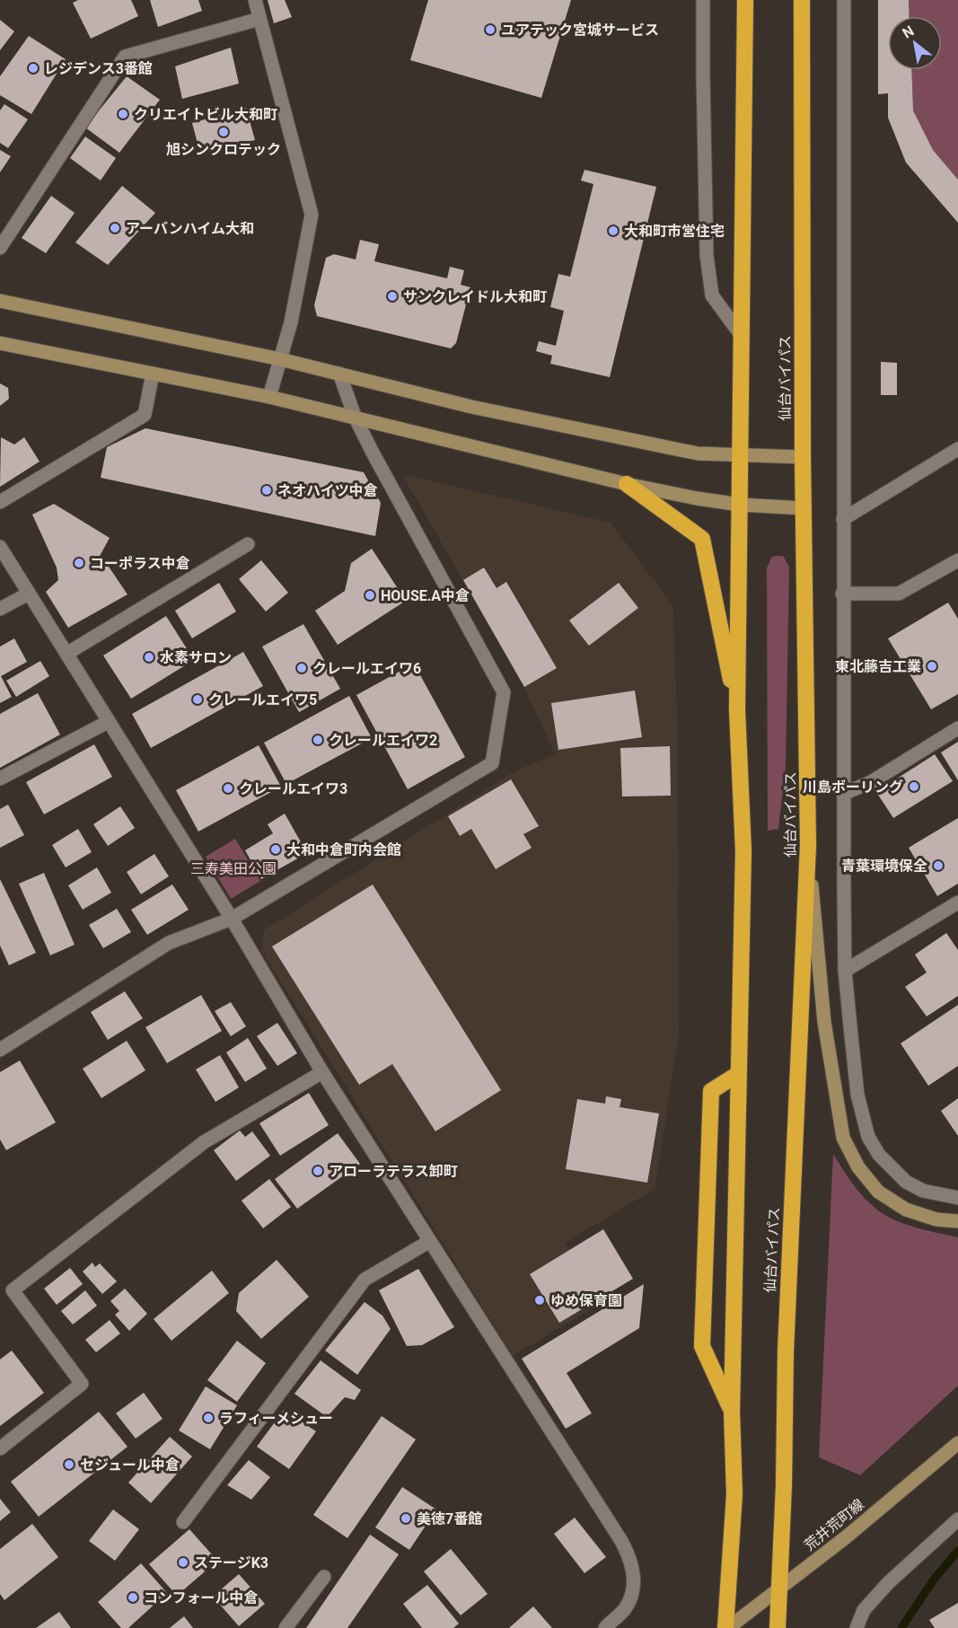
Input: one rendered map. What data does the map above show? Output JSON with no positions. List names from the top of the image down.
{
  "streets": {
    "highway": ["仙台バイパス"],
    "street": ["荒井荒町線"]
  },
  "crossings": [
    ["仙台バイパス", "荒井荒町線"]
  ],
  "parks": ["三寿美田公園"],
  "places": [
    "ユアテック宮城サービス",
    "レジデンス3番館",
    "クリエイトビル大和町",
    "旭シンクロテック",
    "アーバンハイム大和",
    "大和町市営住宅",
    "サンクレイドル大和町",
    "ネオハイツ中倉",
    "コーポラス中倉",
    "HOUSE.A中倉",
    "水素サロン",
    "東北藤吉工業",
    "クレールエイワ6",
    "クレールエイワ5",
    "クレールエイワ2",
    "川島ボーリング",
    "クレールエイワ3",
    "大和中倉町内会館",
    "青葉環境保全",
    "アローラテラス卸町",
    "ゆめ保育園",
    "ラフィーメシュー",
    "セジュール中倉",
    "美徳7番館",
    "ステージK3",
    "コンフォール中倉"
  ],
  "north": "top left"
}
